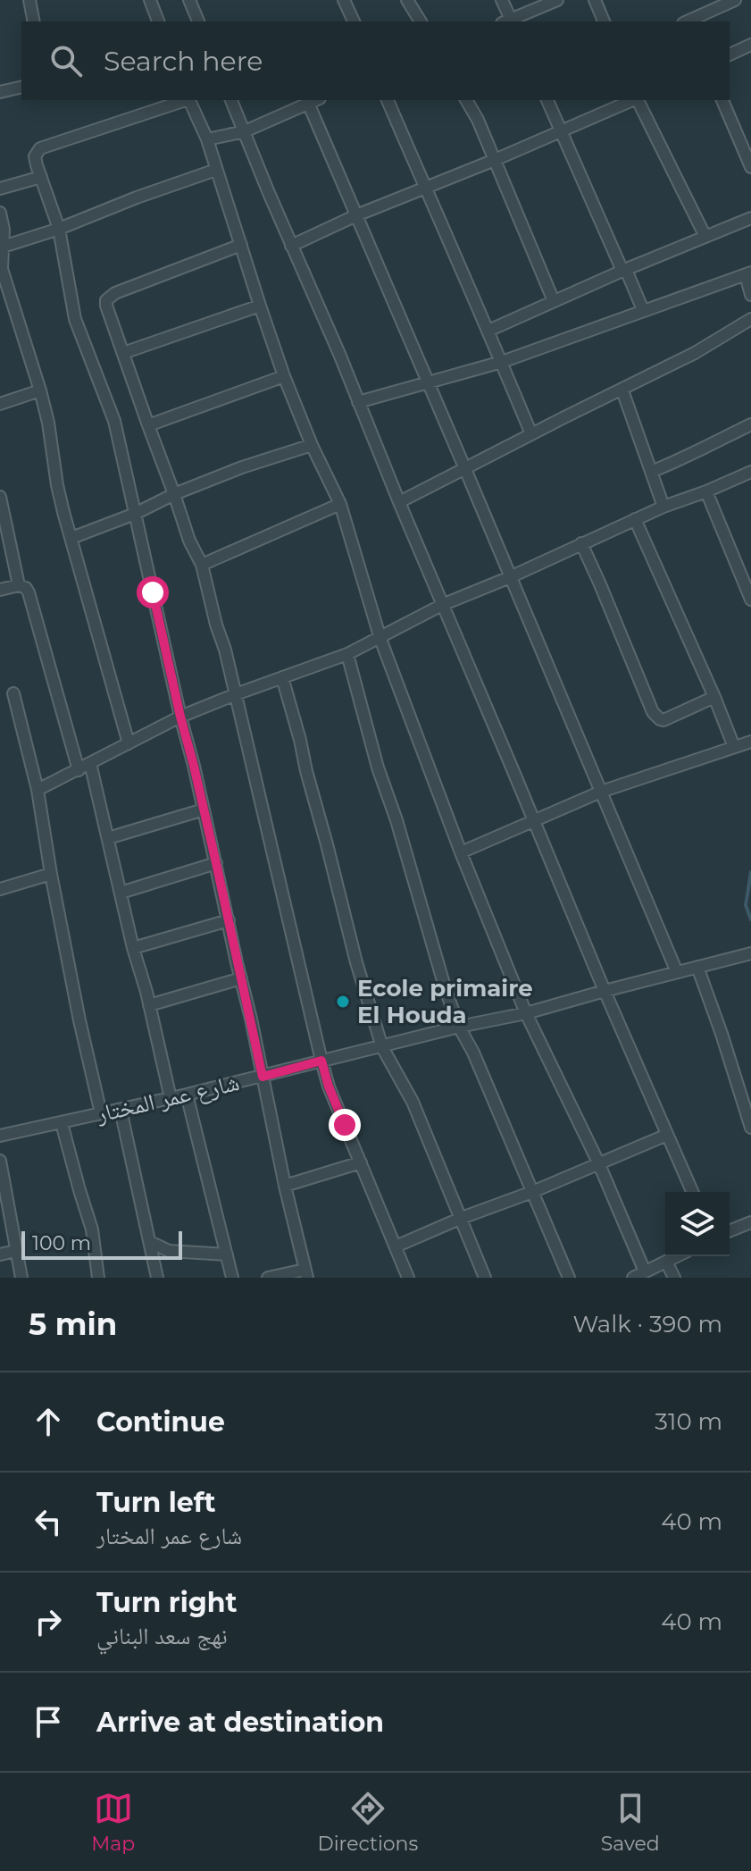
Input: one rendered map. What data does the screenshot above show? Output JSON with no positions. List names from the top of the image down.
{
  "streets": {
    "street": ["شارع عمر المختار"]
  },
  "places": ["Ecole primaire El Houda"],
  "scale_bar": "100 m",
  "page": {
    "search": "Search here",
    "scale": "100 m",
    "heading": ["5 min", "Walk · 390 m"],
    "list": [
      ["Continue", "310 m"],
      ["Turn left", "شارع عمر المختار", "40 m"],
      ["Turn right", "نهج سعد البناني", "40 m"],
      "Arrive at destination"
    ],
    "nav": ["Map", "Directions", "Saved"]
  }
}
